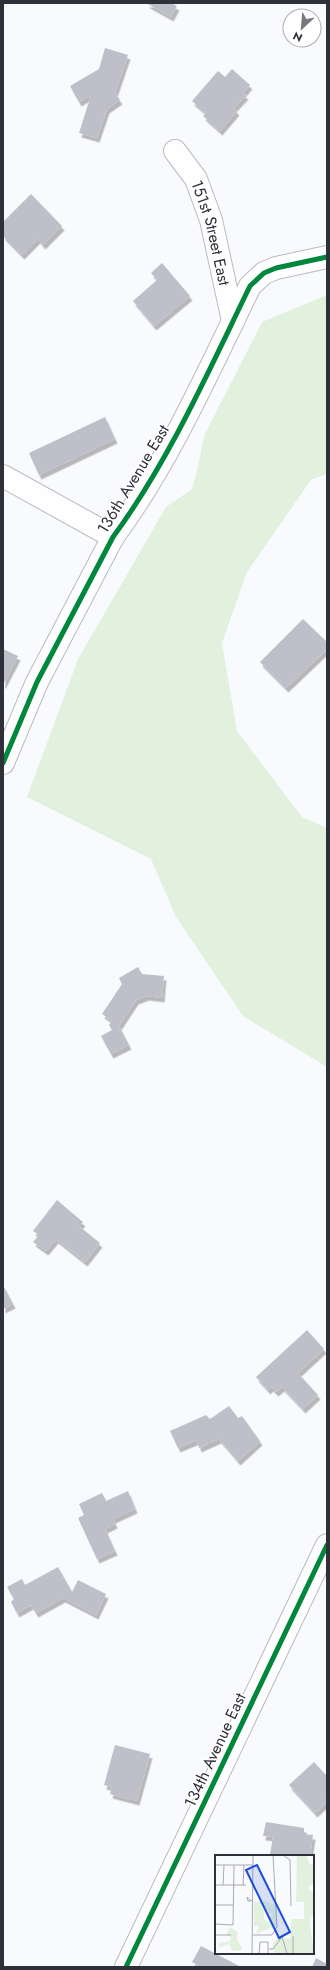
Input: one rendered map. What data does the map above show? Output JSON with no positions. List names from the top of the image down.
{
  "streets": {
    "street": ["151st Street East", "136th Avenue East", "134th Avenue East"]
  },
  "crossings": [
    ["151st Street East", "136th Avenue East"]
  ],
  "north": "bottom left"
}
